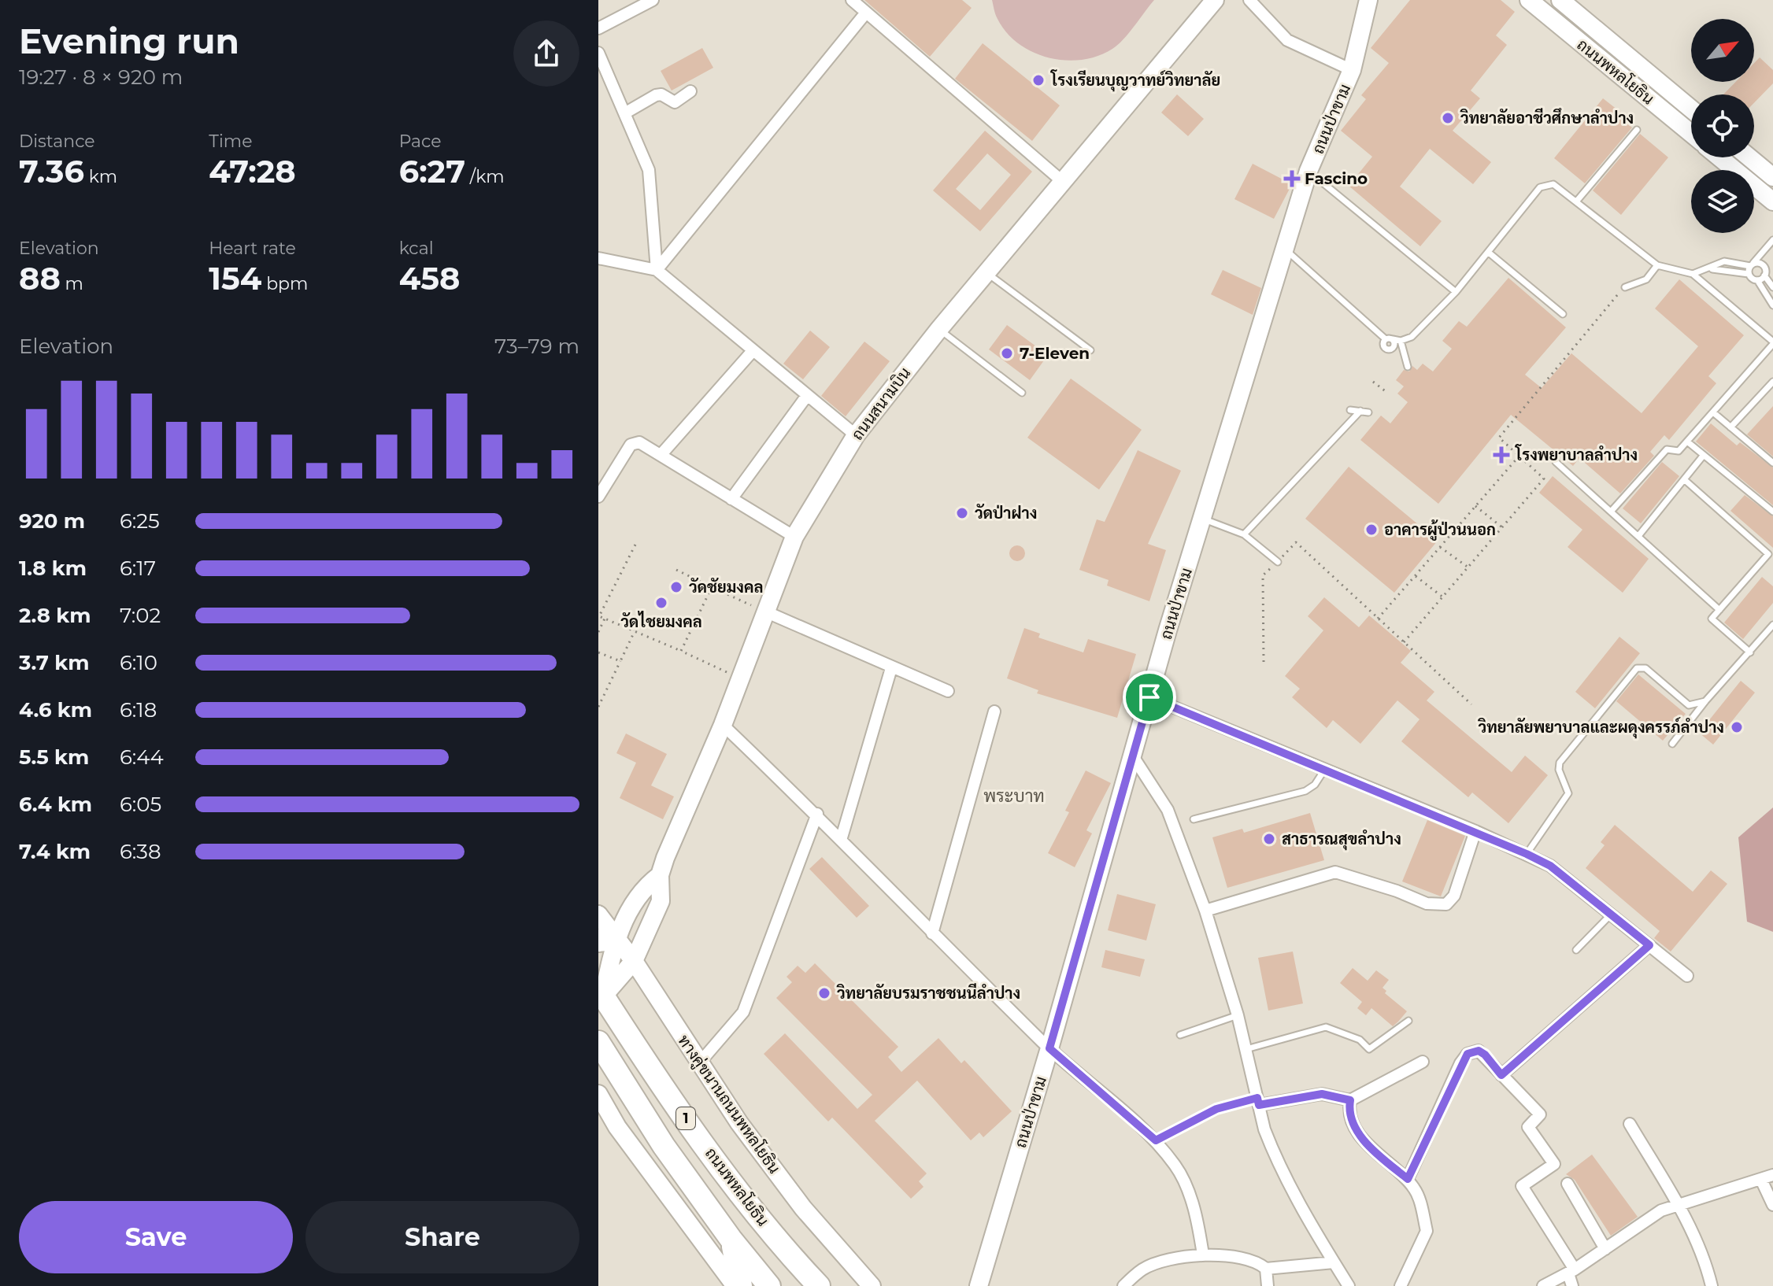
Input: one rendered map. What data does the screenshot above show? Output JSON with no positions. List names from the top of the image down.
{
  "streets": {
    "highway": ["ถนนพหลโยธิน", "1"],
    "street": ["ถนนป่าขาม", "ถนนสนามบิน", "ทางคู่ขนานถนนพหลโยธิน"]
  },
  "crossings": [
    ["ถนนพหลโยธิน", "ถนนสนามบิน"],
    ["ถนนสนามบิน", "ทางคู่ขนานถนนพหลโยธิน"]
  ],
  "districts": ["พระบาท"],
  "places": {
    "other": [
      "โรงเรียนบุญวาทย์วิทยาลัย",
      "วิทยาลัยอาชีวศึกษาลำปาง",
      "7-Eleven",
      "วัดป่าฝาง",
      "อาคารผู้ป่วนนอก",
      "วัดชัยมงคล",
      "วัดไชยมงคล",
      "วิทยาลัยพยาบาลและผดุงครรภ์ลําปาง",
      "สาธารณสุขลำปาง",
      "วิทยาลัยบรมราชชนนีลำปาง"
    ],
    "health": ["Fascino", "โรงพยาบาลลำปาง"]
  },
  "north": "top right",
  "page": {
    "heading": ["Evening run", "19:27 · 8 × 920 m"],
    "stats": [
      ["Distance", "7.36 km"],
      ["Time", "47:28"],
      ["Pace", "6:27 /km"],
      ["Elevation", "88 m"],
      ["Heart rate", "154 bpm"],
      ["kcal", "458"]
    ],
    "chart": ["Elevation", "73–79 m"],
    "list": [
      {
        "name": "920 m",
        "note": "6:25"
      },
      {
        "name": "1.8 km",
        "note": "6:17"
      },
      {
        "name": "2.8 km",
        "note": "7:02"
      },
      {
        "name": "3.7 km",
        "note": "6:10"
      },
      {
        "name": "4.6 km",
        "note": "6:18"
      },
      {
        "name": "5.5 km",
        "note": "6:44"
      },
      {
        "name": "6.4 km",
        "note": "6:05"
      },
      {
        "name": "7.4 km",
        "note": "6:38"
      }
    ],
    "buttons": ["Save", "Share"]
  }
}
